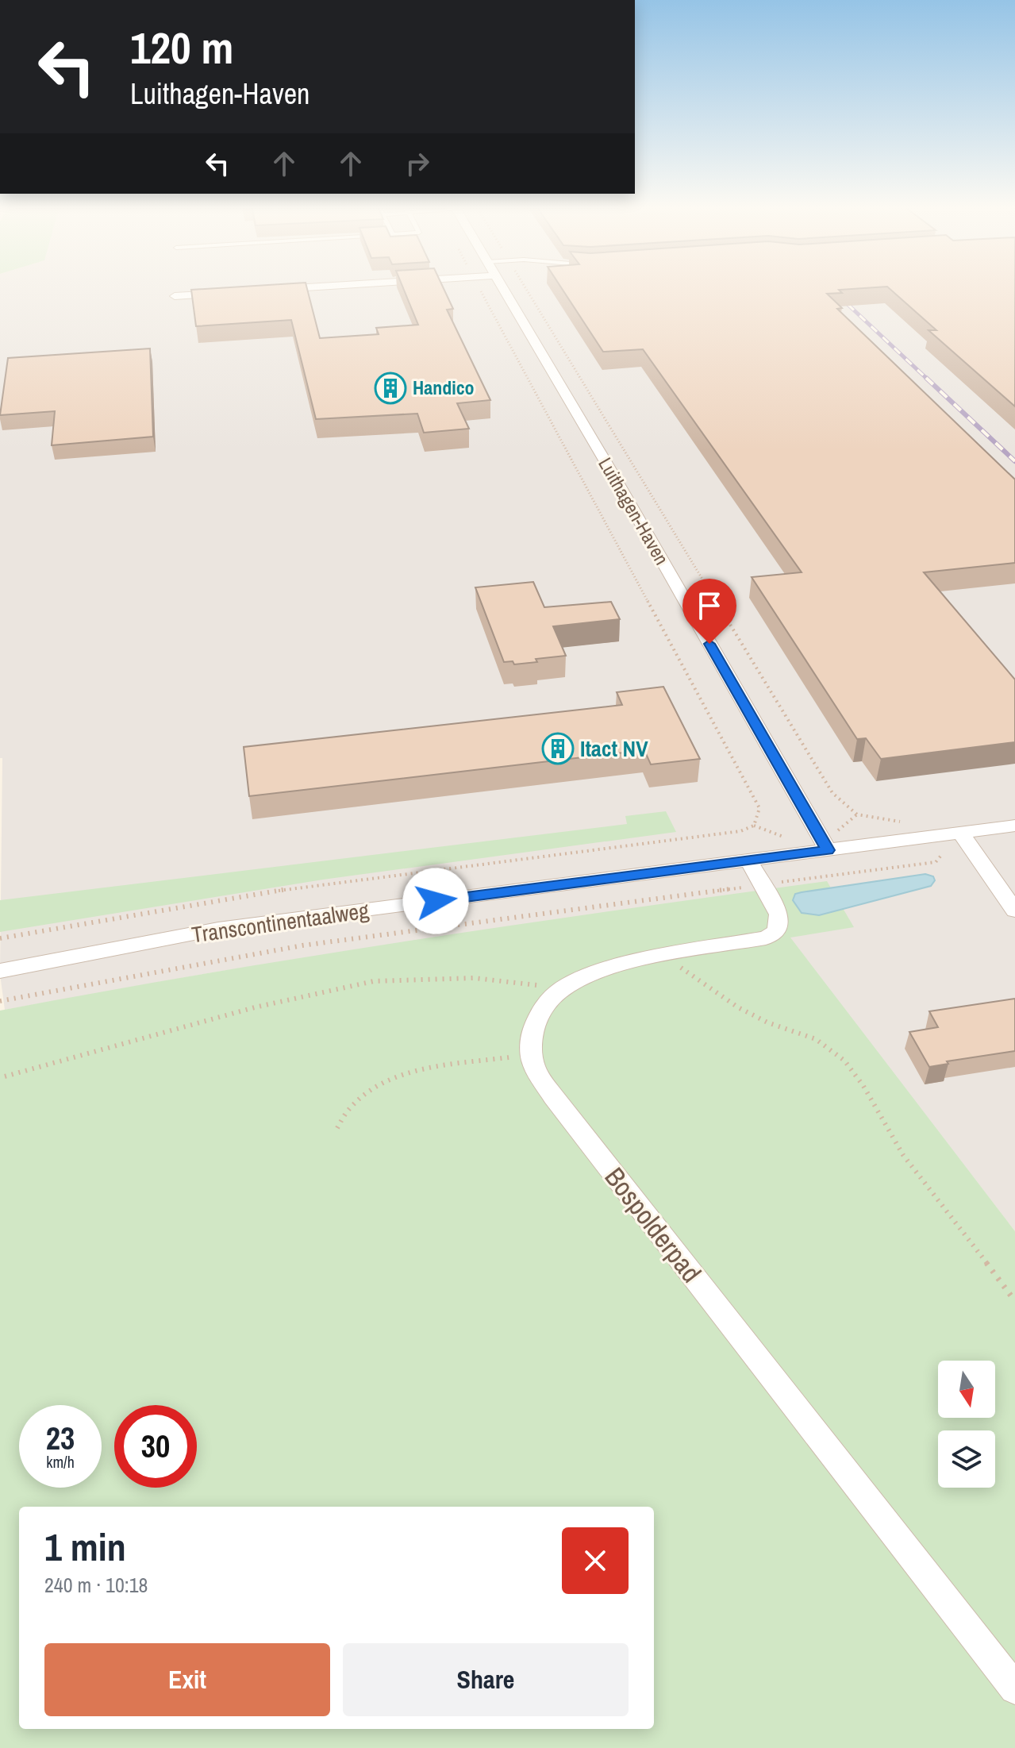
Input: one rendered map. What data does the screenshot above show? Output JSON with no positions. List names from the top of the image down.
{
  "streets": {
    "street": ["Luithagen-Haven", "Transcontinentaalweg", "Bospolderpad"]
  },
  "crossings": [
    ["Luithagen-Haven", "Transcontinentaalweg"]
  ],
  "places": {
    "building": ["Handico", "Itact NV"]
  },
  "north": "bottom",
  "page": {
    "turn": ["120 m", "Luithagen-Haven"],
    "speed": "23 km/h",
    "limit": "30",
    "heading": ["1 min", "240 m · 10:18"],
    "buttons": ["Exit", "Share"]
  }
}
